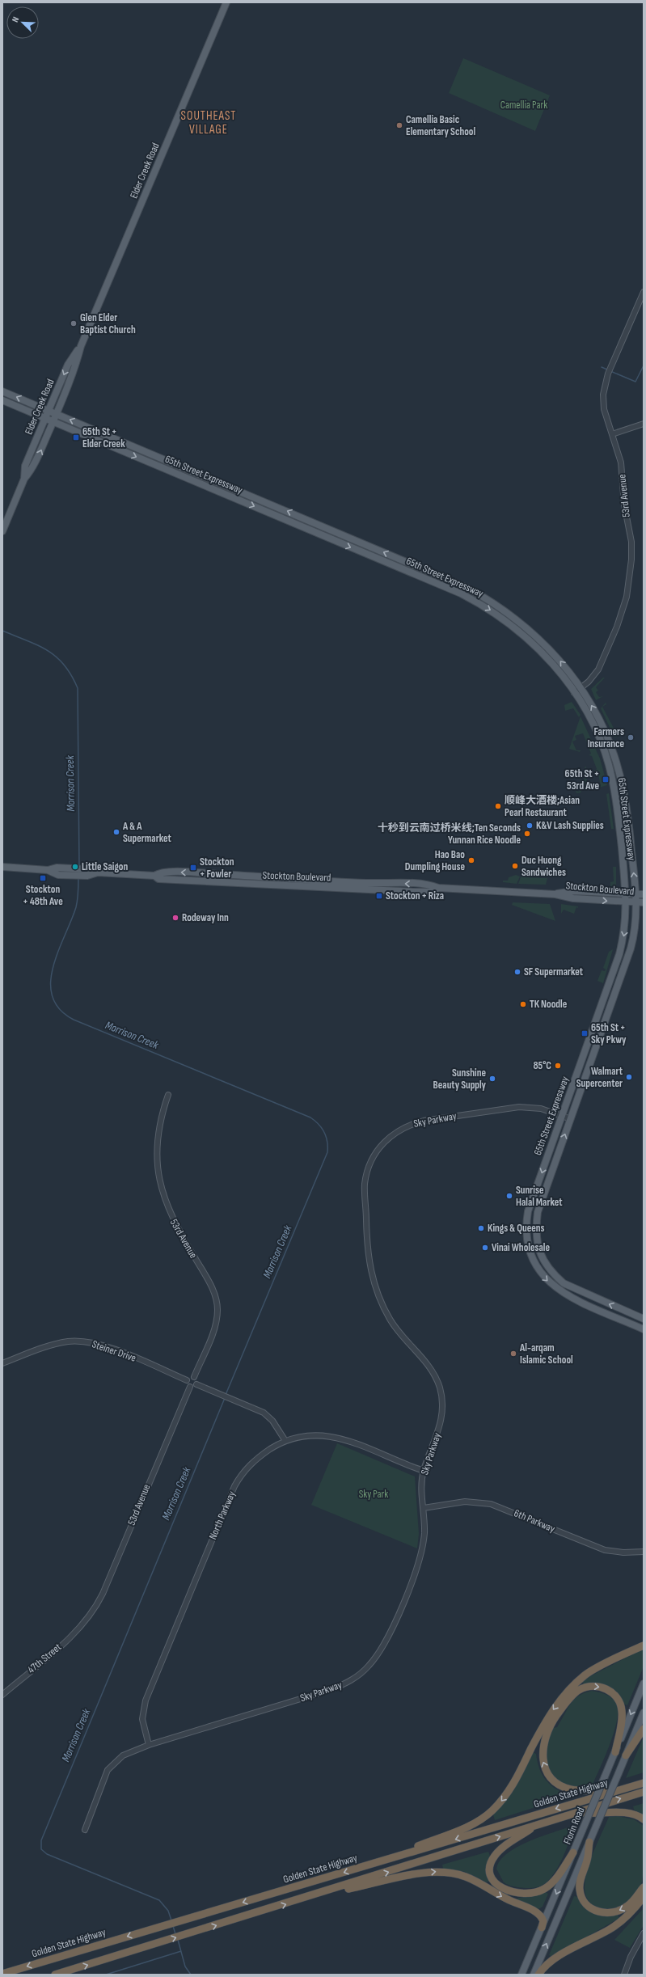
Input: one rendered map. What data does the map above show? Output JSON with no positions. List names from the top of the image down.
{
  "streets": {
    "highway": ["Golden State Highway"],
    "main road": [
      "Elder Creek Road",
      "65th Street Expressway",
      "Stockton Boulevard",
      "Florin Road"
    ],
    "street": [
      "53rd Avenue",
      "Sky Parkway",
      "Steiner Drive",
      "North Parkway",
      "6th Parkway",
      "47th Street"
    ]
  },
  "crossings": [
    ["Elder Creek Road", "65th Street Expressway"],
    ["65th Street Expressway", "53rd Avenue"],
    ["65th Street Expressway", "Stockton Boulevard"],
    ["65th Street Expressway", "Sky Parkway"],
    ["53rd Avenue", "47th Street"],
    ["Sky Parkway", "North Parkway"],
    ["Sky Parkway", "6th Parkway"]
  ],
  "districts": ["SOUTHEAST VILLAGE"],
  "water": ["Morrison Creek"],
  "parks": ["Camellia Park", "Sky Park"],
  "places": {
    "other": [
      "Camellia Basic Elementary School",
      "Glen Elder Baptist Church",
      "Farmers Insurance",
      "顺峰大酒楼;Asian Pearl Restaurant",
      "K&V Lash Supplies",
      "A & A Supermarket",
      "十秒到云南过桥米线;Ten Seconds Yunnan Rice Noodle",
      "Hao Bao Dumpling House",
      "Duc Huong Sandwiches",
      "Little Saigon",
      "Rodeway Inn",
      "SF Supermarket",
      "TK Noodle",
      "85°C",
      "Walmart Supercenter",
      "Sunshine Beauty Supply",
      "Sunrise Halal Market",
      "Kings & Queens",
      "Vinai Wholesale",
      "Al-arqam Islamic School"
    ],
    "transit": [
      "65th St + Elder Creek",
      "65th St + 53rd Ave",
      "Stockton + Fowler",
      "Stockton + 48th Ave",
      "Stockton + Riza",
      "65th St + Sky Pkwy"
    ]
  },
  "north": "top left"
}
